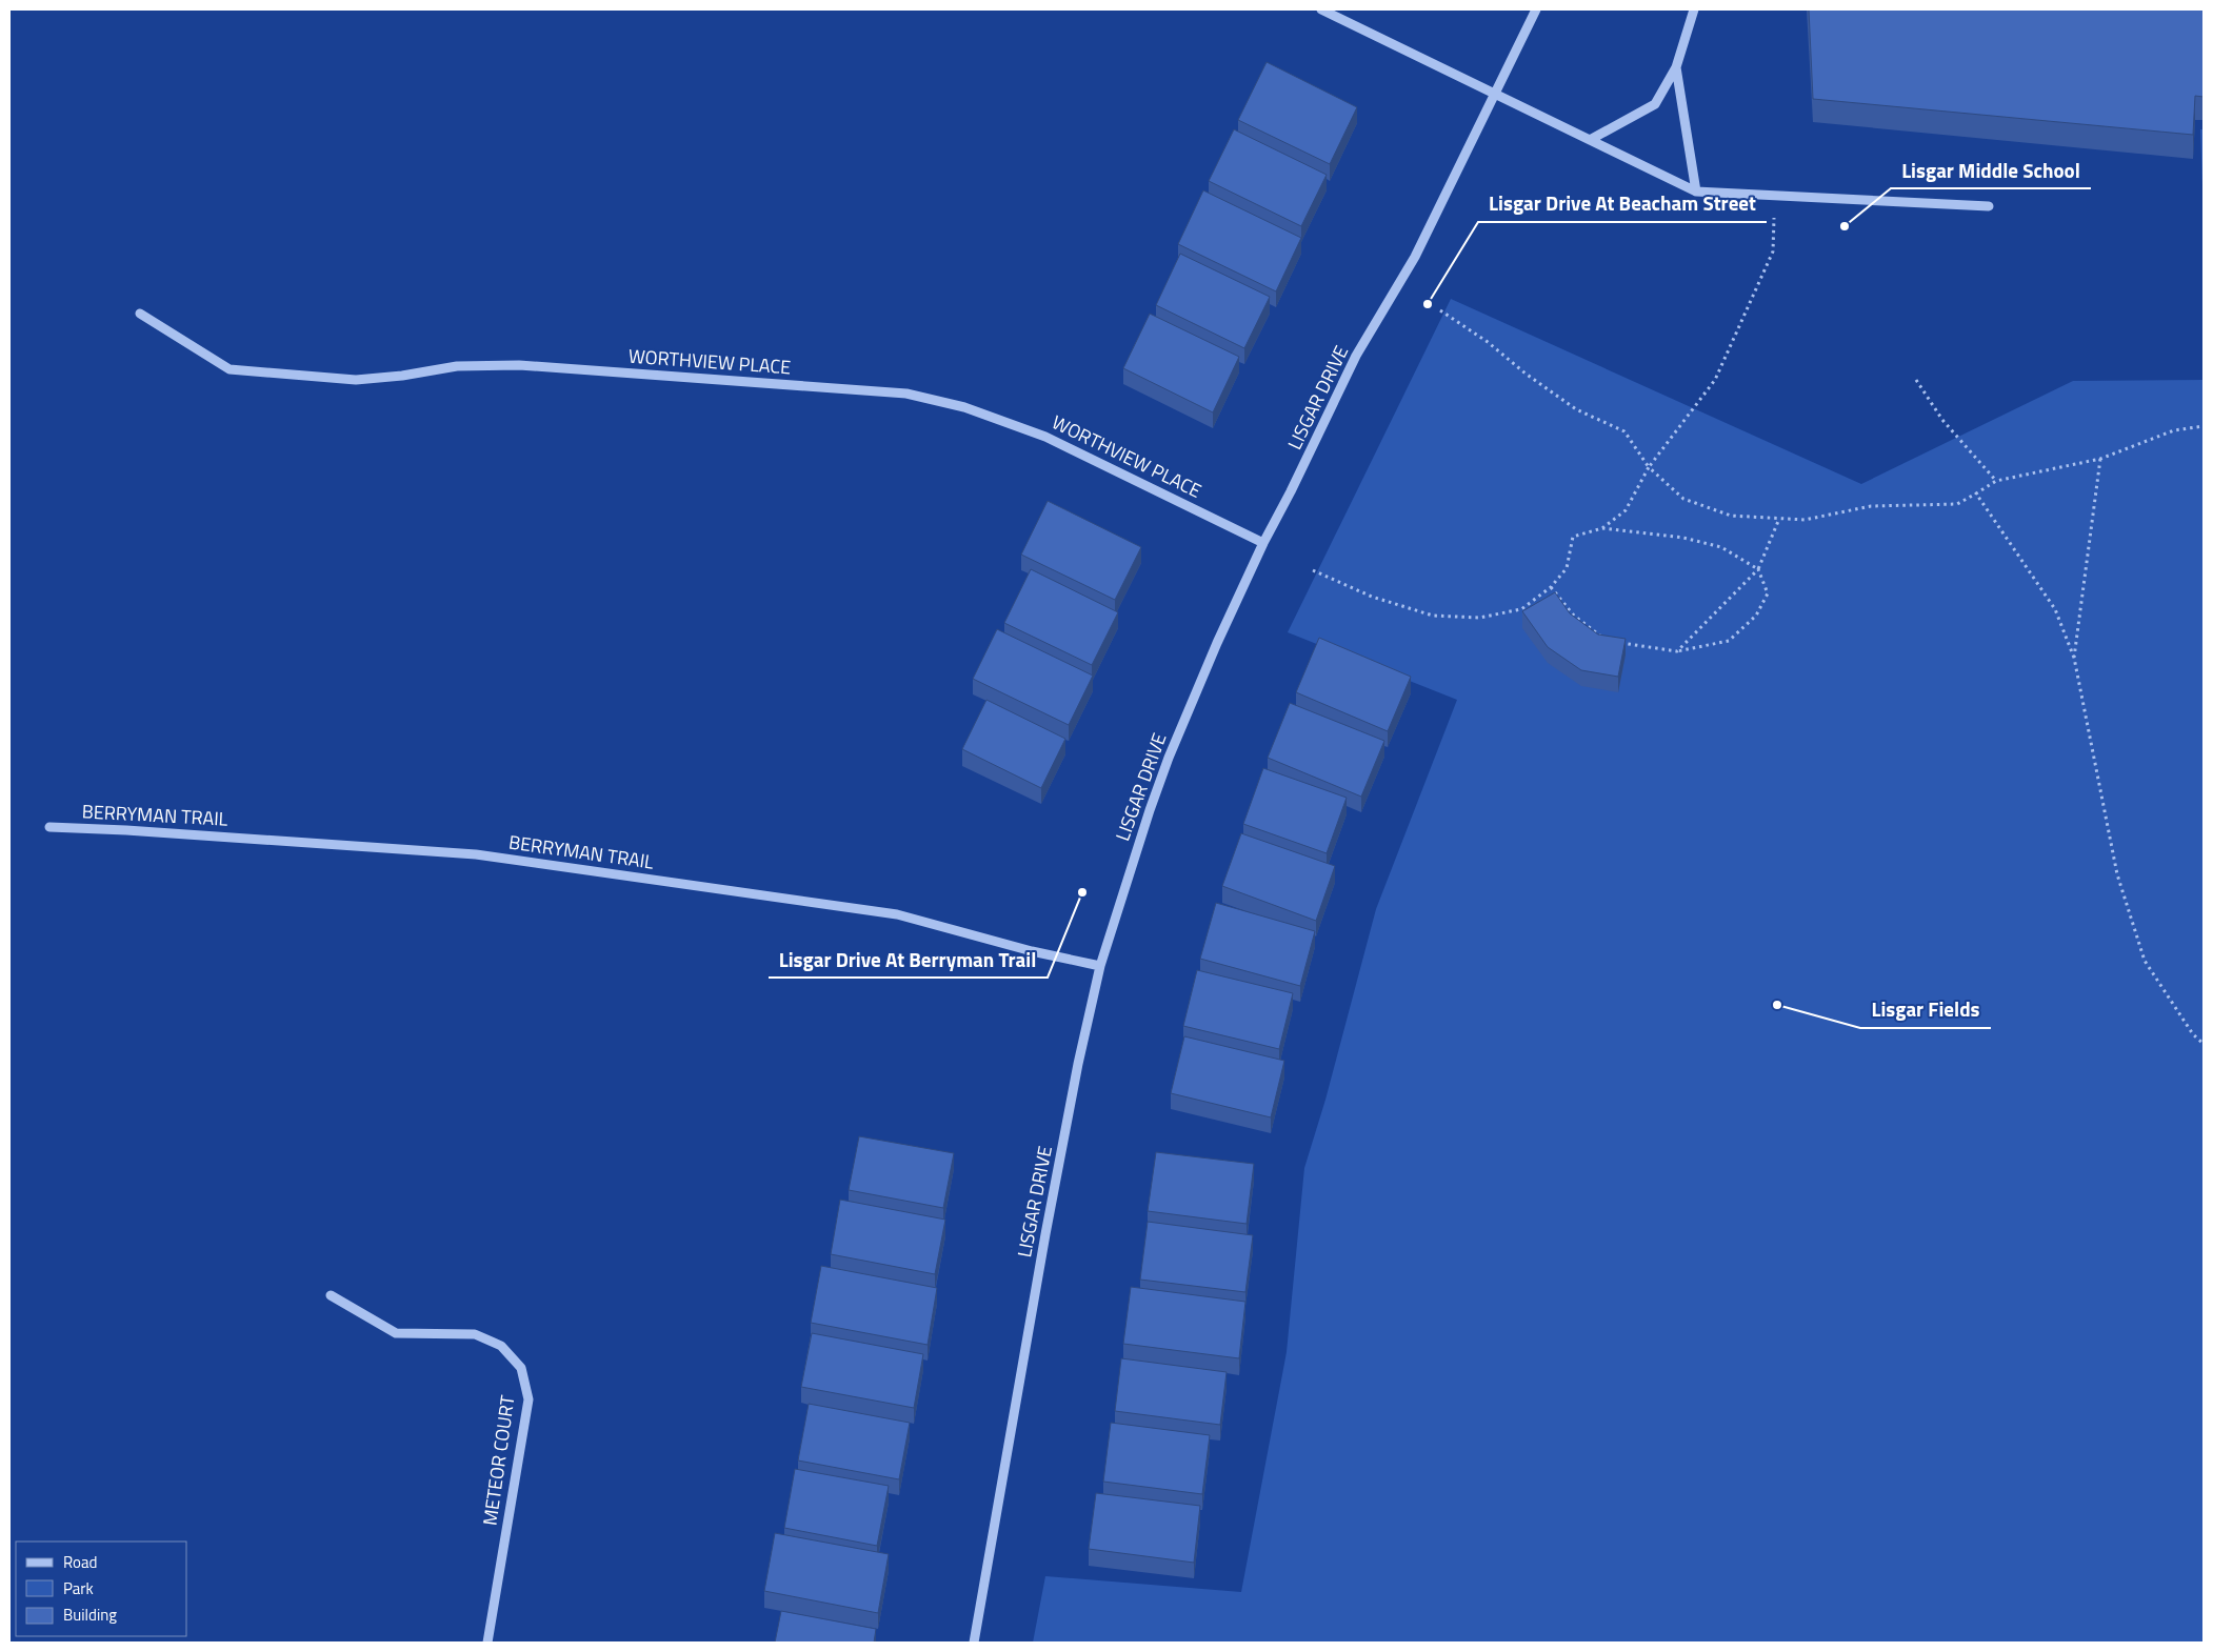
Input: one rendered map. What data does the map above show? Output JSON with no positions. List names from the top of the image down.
{
  "streets": {
    "street": [
      "WORTHVIEW PLACE",
      "LISGAR DRIVE",
      "BERRYMAN TRAIL",
      "METEOR COURT"
    ]
  },
  "crossings": [
    ["WORTHVIEW PLACE", "LISGAR DRIVE"],
    ["LISGAR DRIVE", "BERRYMAN TRAIL"]
  ],
  "places": [
    "Lisgar Middle School",
    "Lisgar Drive At Beacham Street",
    "Lisgar Drive At Berryman Trail",
    "Lisgar Fields"
  ],
  "legend": ["Road", "Park", "Building"]
}
